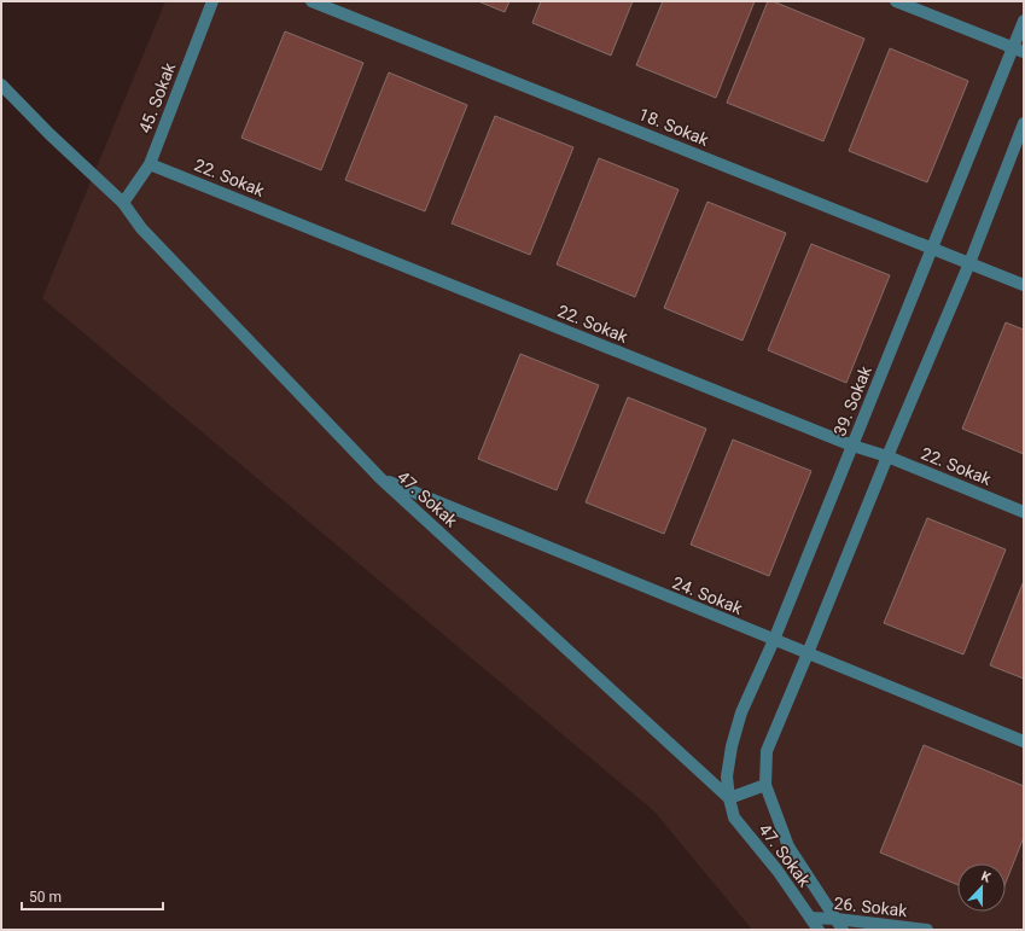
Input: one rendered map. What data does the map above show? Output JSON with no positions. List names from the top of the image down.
{
  "streets": {
    "street": [
      "45. Sokak",
      "18. Sokak",
      "22. Sokak",
      "39. Sokak",
      "47. Sokak",
      "24. Sokak",
      "26. Sokak"
    ]
  },
  "crossings": [
    ["45. Sokak", "22. Sokak"],
    ["45. Sokak", "47. Sokak"],
    ["18. Sokak", "39. Sokak"],
    ["22. Sokak", "39. Sokak"],
    ["39. Sokak", "47. Sokak"],
    ["39. Sokak", "24. Sokak"],
    ["47. Sokak", "24. Sokak"],
    ["47. Sokak", "26. Sokak"]
  ],
  "scale_bar": "50 m",
  "north": "top"
}
